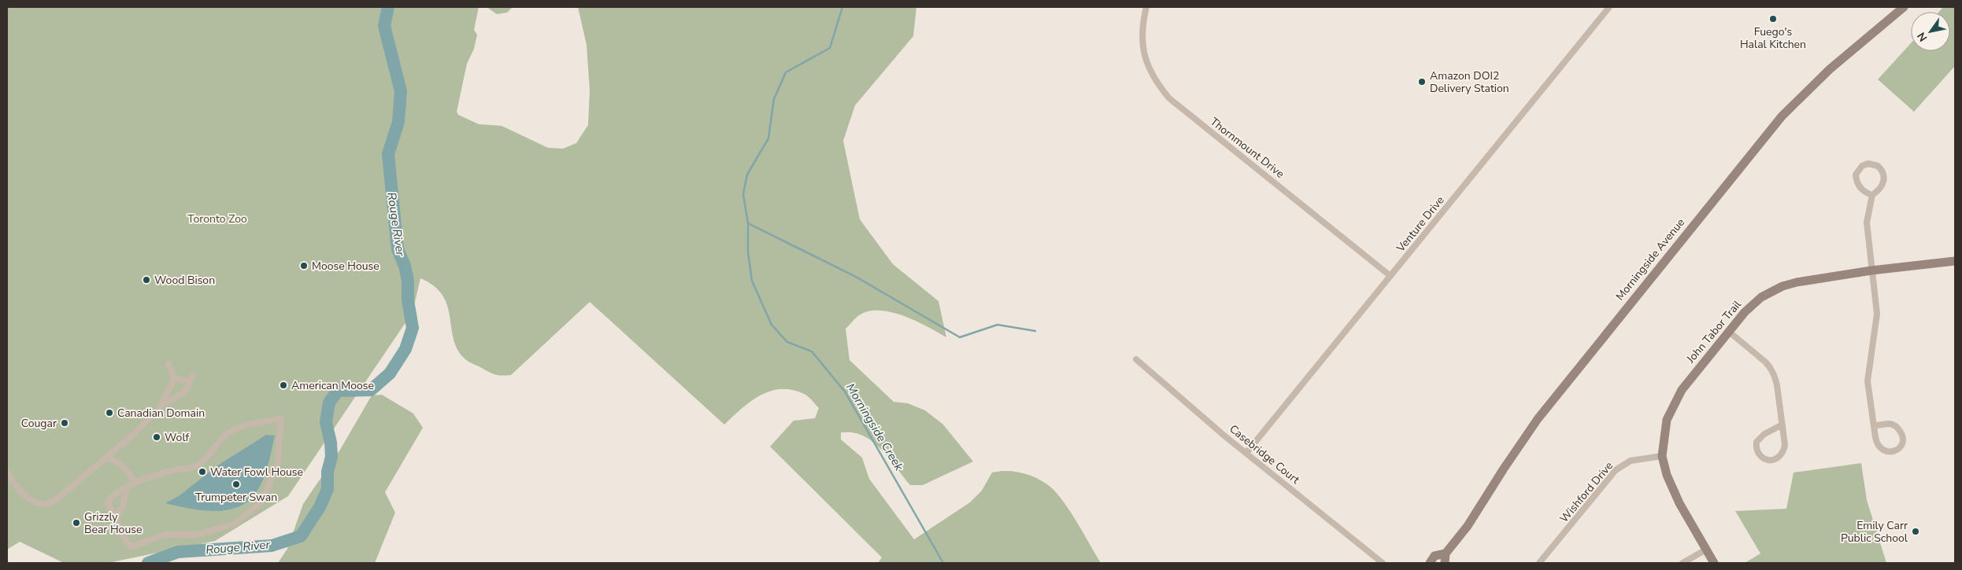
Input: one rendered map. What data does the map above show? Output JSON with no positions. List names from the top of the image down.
{
  "streets": {
    "main road": ["Morningside Avenue", "John Tabor Trail"],
    "street": [
      "Thornmount Drive",
      "Venture Drive",
      "Casebridge Court",
      "Wishford Drive"
    ]
  },
  "crossings": [
    ["Thornmount Drive", "Venture Drive"],
    ["Venture Drive", "Casebridge Court"],
    ["John Tabor Trail", "Wishford Drive"]
  ],
  "water": ["Rouge River", "Morningside Creek"],
  "parks": ["Toronto Zoo"],
  "places": [
    "Fuego's Halal Kitchen",
    "Amazon DOI2 Delivery Station",
    "Moose House",
    "Wood Bison",
    "American Moose",
    "Canadian Domain",
    "Cougar",
    "Wolf",
    "Water Fowl House",
    "Trumpeter Swan",
    "Grizzly Bear House",
    "Emily Carr Public School"
  ],
  "north": "bottom left"
}
